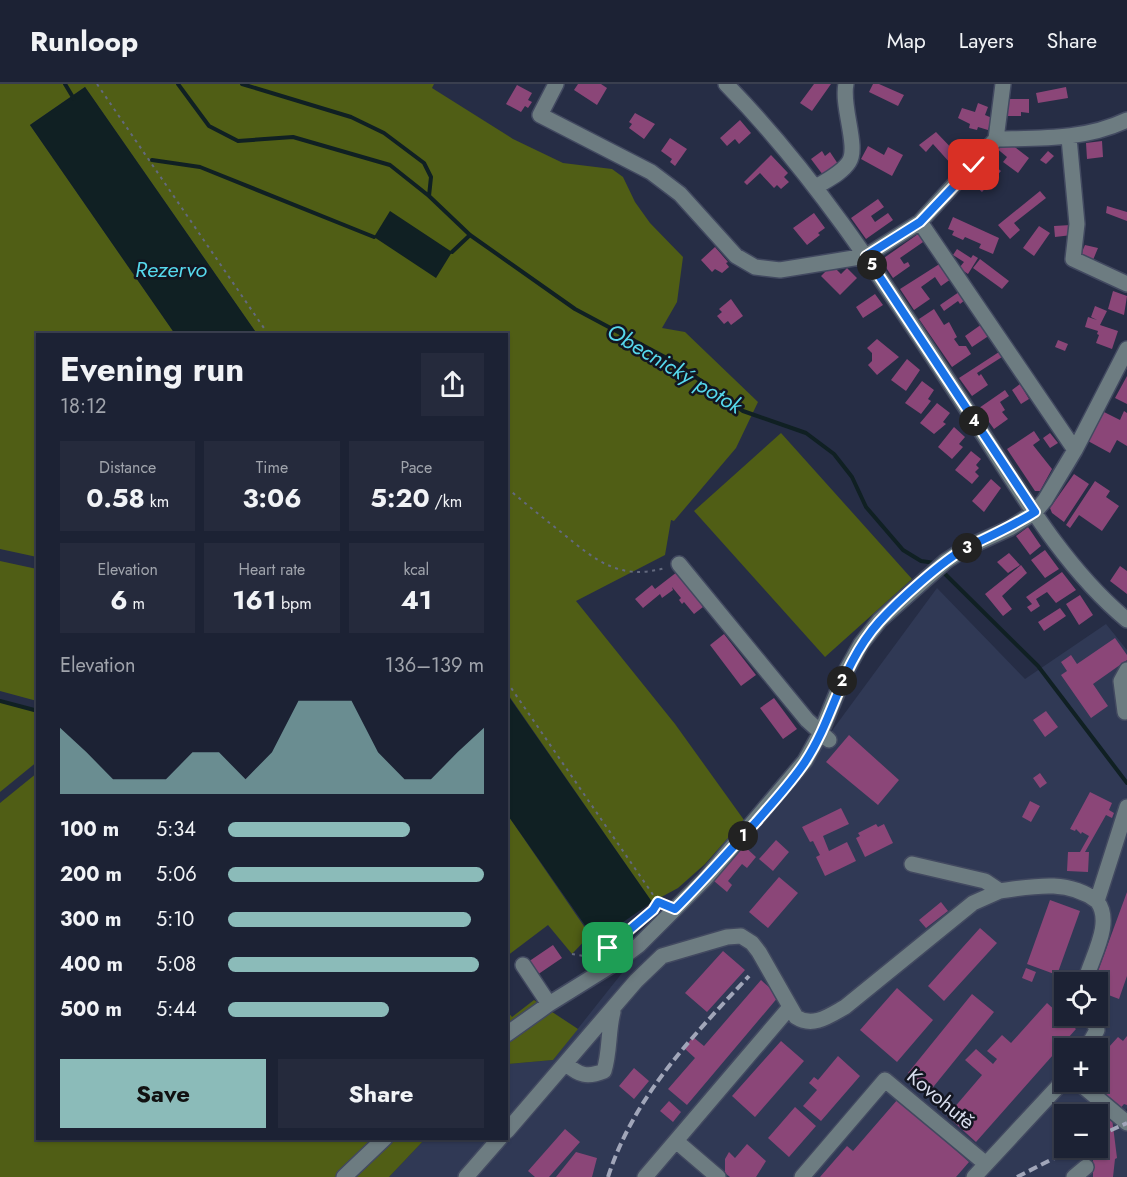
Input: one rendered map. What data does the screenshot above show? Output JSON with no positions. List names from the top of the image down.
{
  "streets": {
    "street": ["Kovohutě"]
  },
  "water": ["Rezervo", "Obecnický potok"],
  "page": {
    "header": "Runloop",
    "nav": ["Map", "Layers", "Share"],
    "pins": [
      "5",
      "4",
      "3",
      "2",
      "1"
    ],
    "heading": ["Evening run", "18:12"],
    "stats": [
      ["Distance", "0.58 km"],
      ["Time", "3:06"],
      ["Pace", "5:20 /km"],
      ["Elevation", "6 m"],
      ["Heart rate", "161 bpm"],
      ["kcal", "41"]
    ],
    "chart": ["Elevation", "136–139 m"],
    "list": [
      {
        "name": "100 m",
        "note": "5:34"
      },
      {
        "name": "200 m",
        "note": "5:06"
      },
      {
        "name": "300 m",
        "note": "5:10"
      },
      {
        "name": "400 m",
        "note": "5:08"
      },
      {
        "name": "500 m",
        "note": "5:44"
      }
    ],
    "map_buttons": ["+", "−"],
    "buttons": ["Save", "Share"]
  }
}
